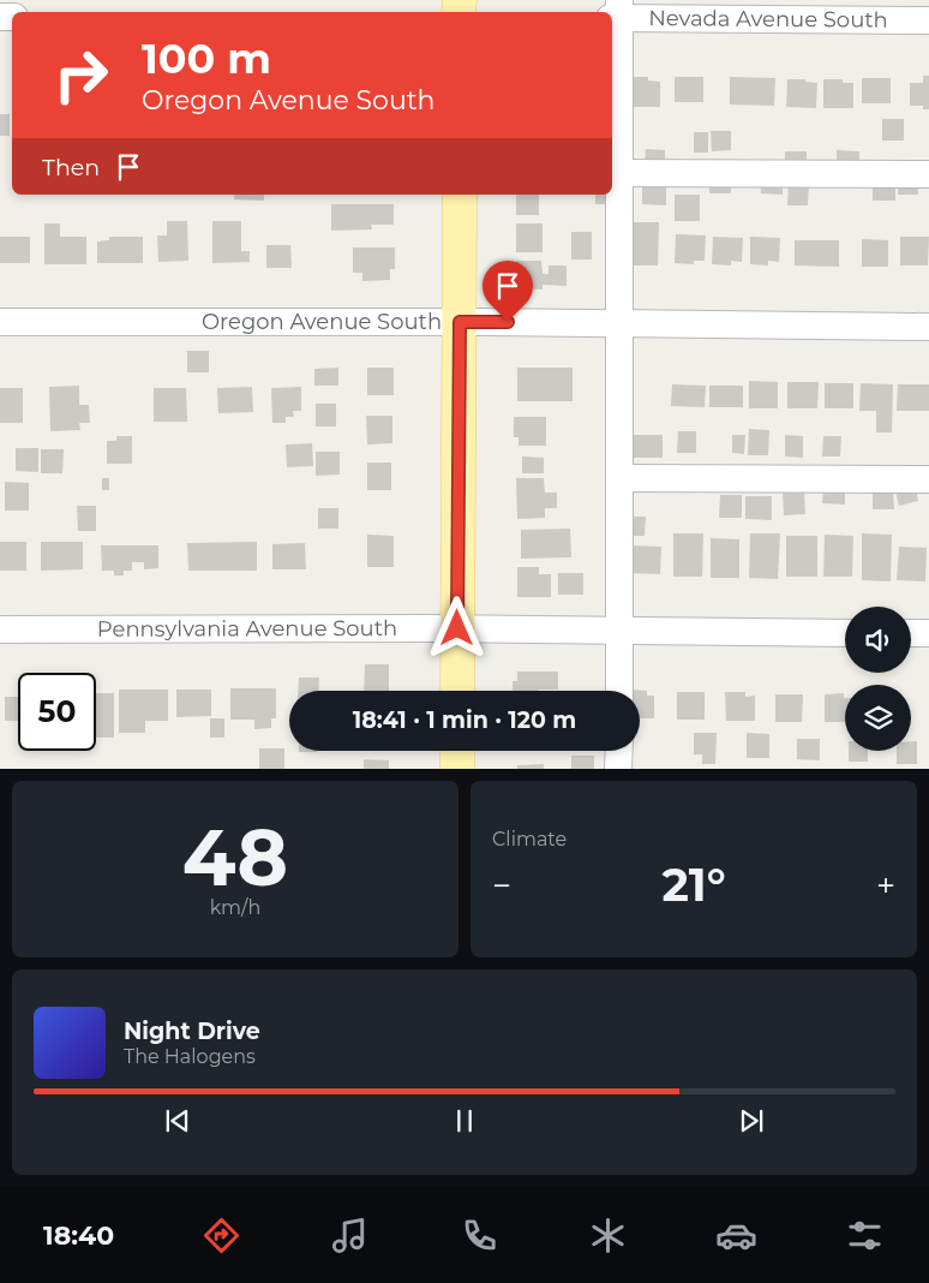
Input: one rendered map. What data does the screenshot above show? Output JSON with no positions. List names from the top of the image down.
{
  "streets": {
    "street": ["Nevada Avenue South", "Oregon Avenue South", "Pennsylvania Avenue South"]
  },
  "page": {
    "turn": ["100 m", "Oregon Avenue South"],
    "then": "Then",
    "limit": "50",
    "trip": "18:41 · 1 min · 120 m",
    "tile": [
      ["48", "km/h"],
      "Climate"
    ],
    "heat": ["−", "21°", "+"],
    "song": ["Night Drive", "The Halogens"],
    "tabs": "18:40"
  }
}
